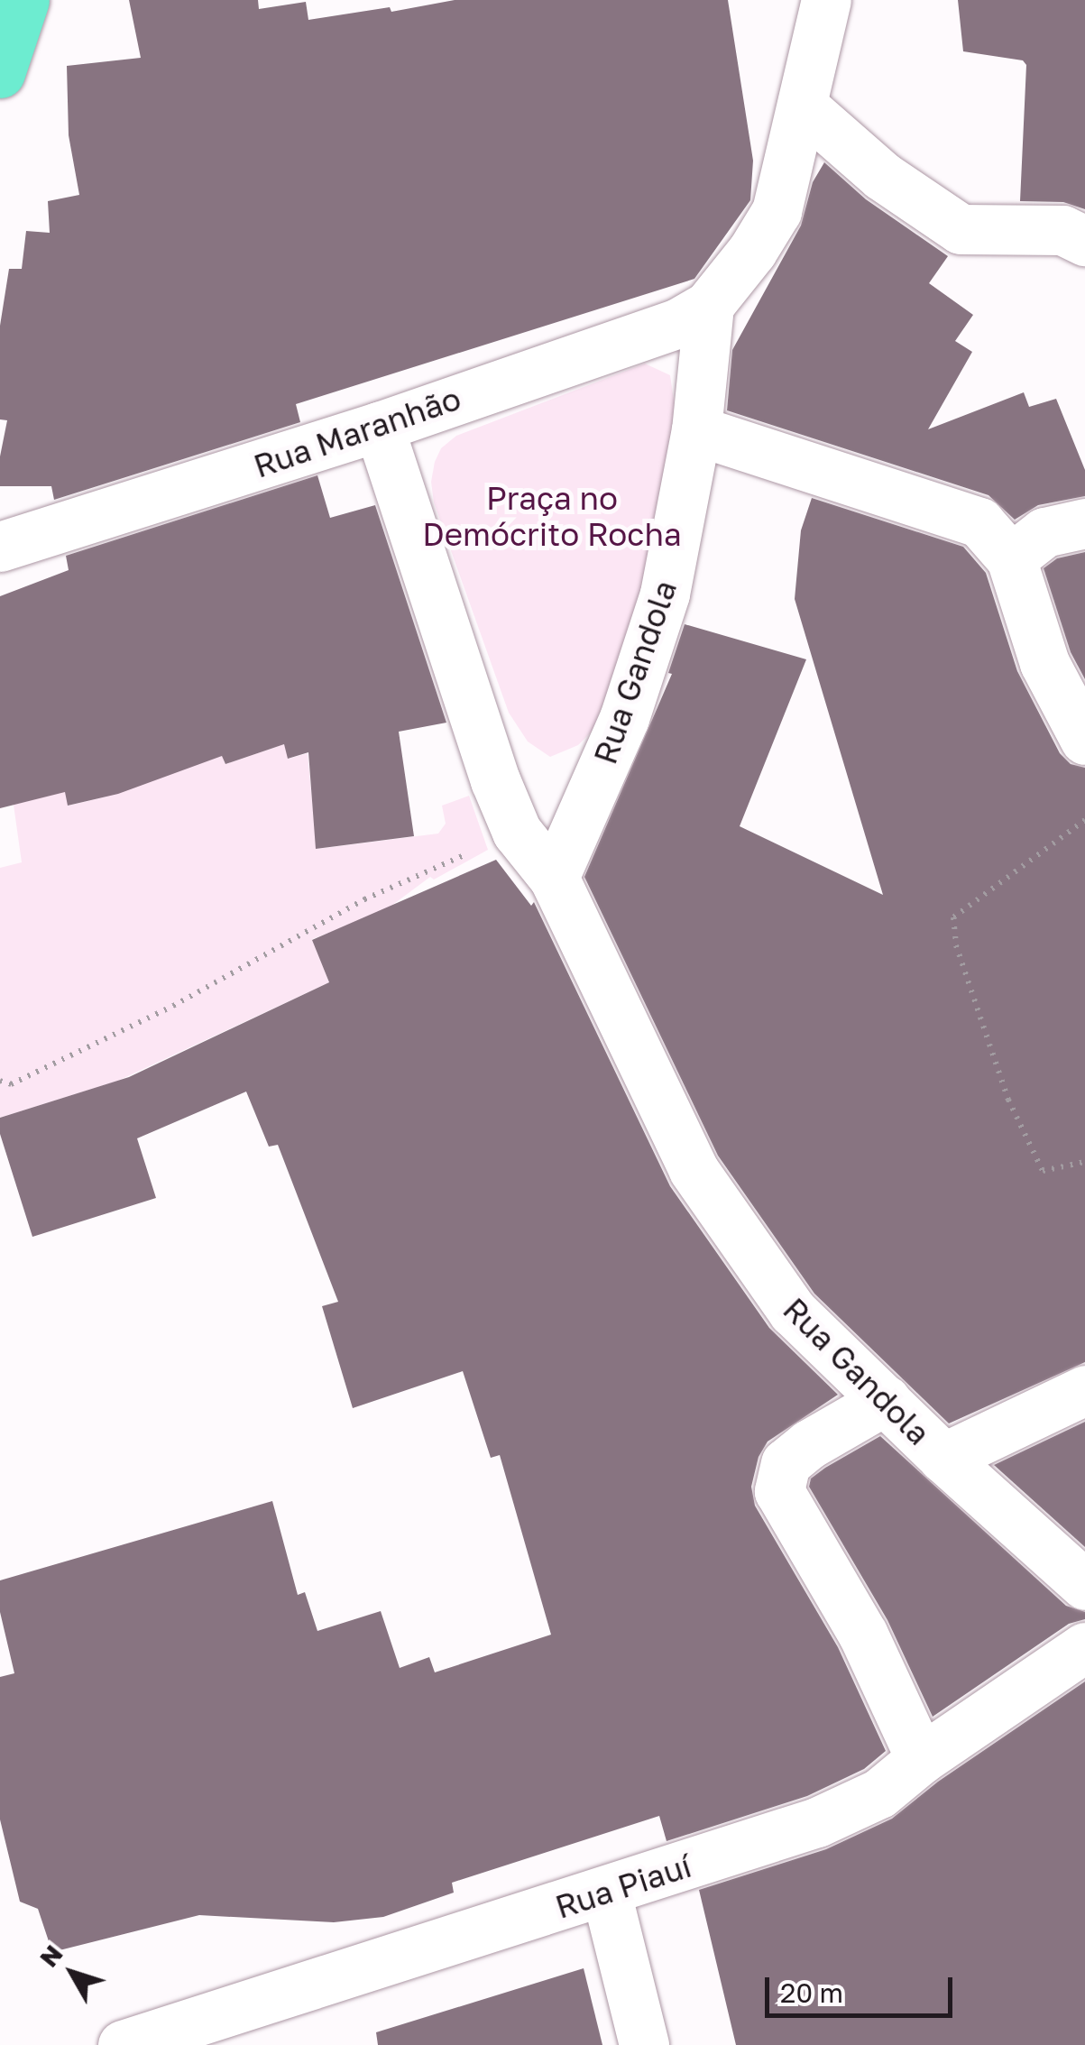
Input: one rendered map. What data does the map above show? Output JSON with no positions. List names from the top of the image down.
{
  "streets": {
    "street": ["Rua Maranhão", "Rua Gandola", "Rua Piauí"]
  },
  "crossings": [
    ["Rua Maranhão", "Rua Gandola"]
  ],
  "parks": ["Praça no Demócrito Rocha"],
  "scale_bar": "20 m",
  "north": "top left"
}
